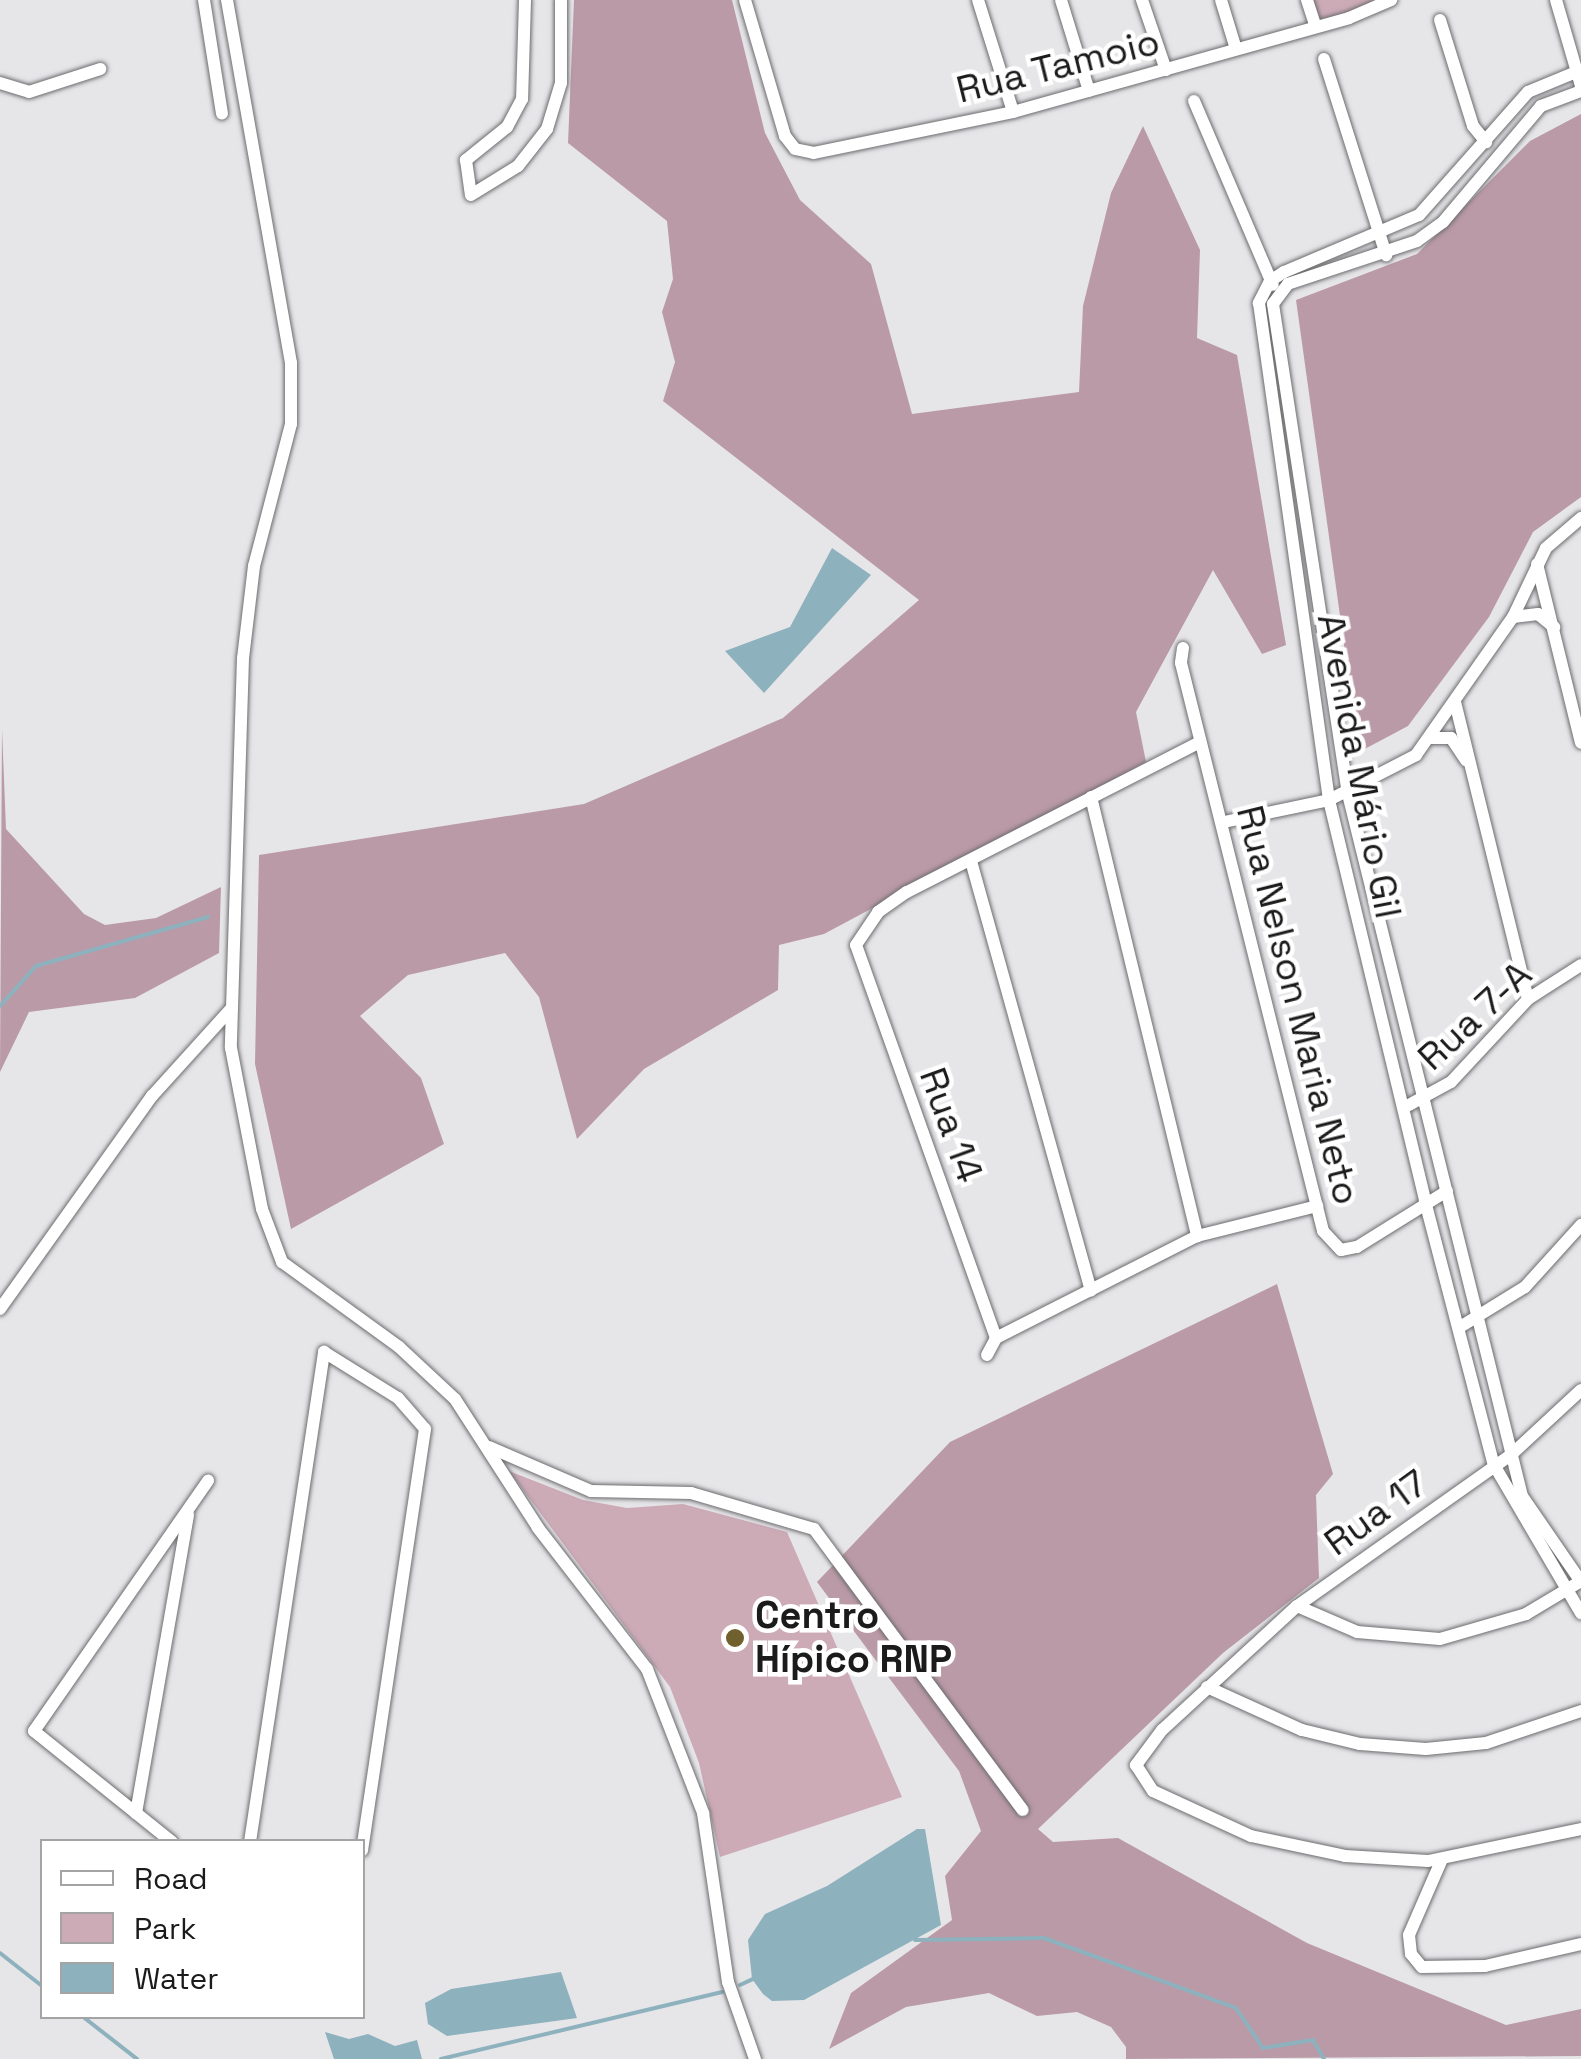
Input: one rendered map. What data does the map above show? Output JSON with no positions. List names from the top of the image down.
{
  "streets": {
    "street": [
      "Rua Tamoio",
      "Avenida Mário Gil",
      "Rua Nelson Maria Neto",
      "Rua 7-A",
      "Rua 14",
      "Rua 17"
    ]
  },
  "crossings": [
    ["Avenida Mário Gil", "Rua Nelson Maria Neto"],
    ["Avenida Mário Gil", "Rua 7-A"],
    ["Avenida Mário Gil", "Rua 17"]
  ],
  "places": ["Centro Hípico RNP"],
  "legend": ["Road", "Park", "Water"]
}
